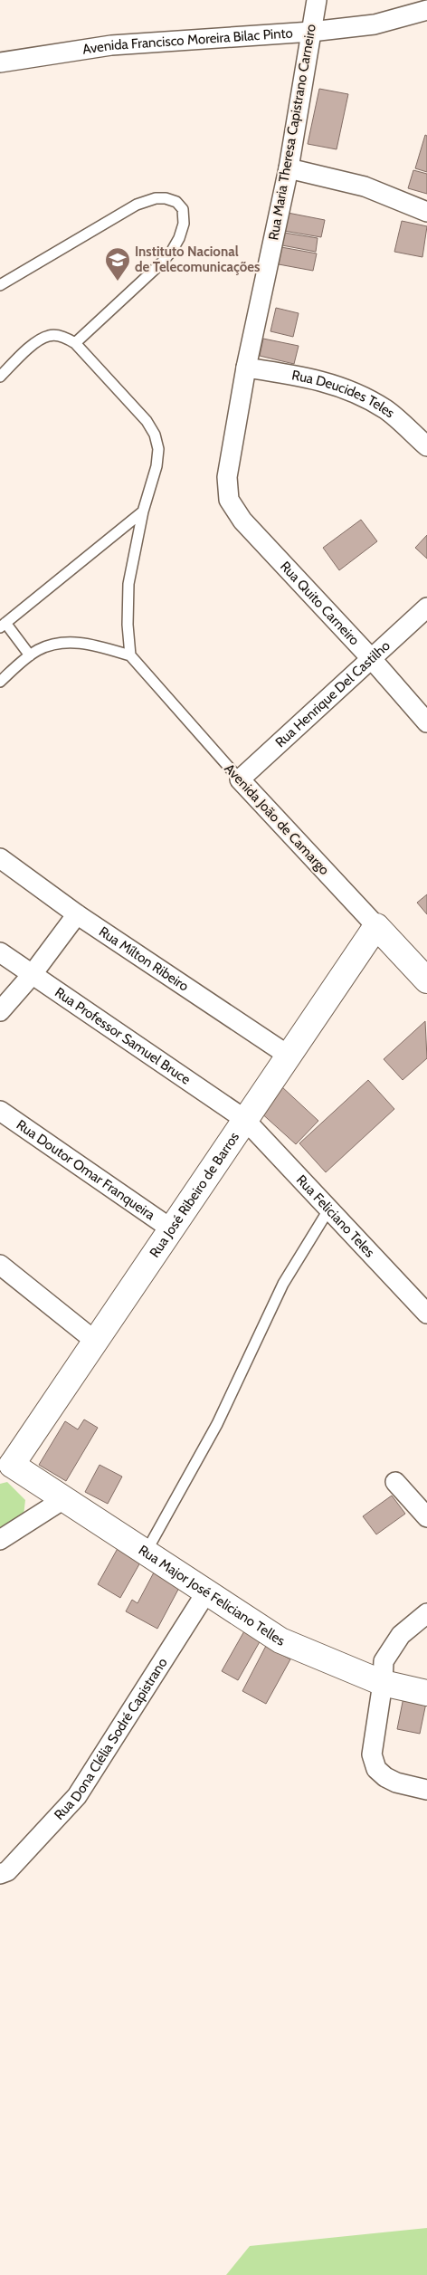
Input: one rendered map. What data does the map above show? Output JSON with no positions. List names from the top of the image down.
{
  "streets": {
    "main road": ["Avenida João de Camargo", "Rua José Ribeiro de Barros", "Rua Major José Feliciano Telles"],
    "street": [
      "Avenida Francisco Moreira Bilac Pinto",
      "Rua Maria Theresa Capistrano Carneiro",
      "Rua Deucides Teles",
      "Rua Quito Carneiro",
      "Rua Henrique Del Castilho",
      "Rua Mílton Ribeiro",
      "Rua Professor Samuel Bruce",
      "Rua Doutor Omar Franqueira",
      "Rua Feliciano Teles",
      "Rua Dona Clélia Sodré Capistrano"
    ]
  },
  "crossings": [
    ["Avenida Francisco Moreira Bilac Pinto", "Rua Maria Theresa Capistrano Carneiro"],
    ["Rua Maria Theresa Capistrano Carneiro", "Rua Deucides Teles"],
    ["Rua Maria Theresa Capistrano Carneiro", "Rua Quito Carneiro"],
    ["Rua Quito Carneiro", "Rua Henrique Del Castilho"],
    ["Rua Henrique Del Castilho", "Avenida João de Camargo"],
    ["Avenida João de Camargo", "Rua José Ribeiro de Barros"],
    ["Rua Mílton Ribeiro", "Rua José Ribeiro de Barros"],
    ["Rua Professor Samuel Bruce", "Rua José Ribeiro de Barros"],
    ["Rua Professor Samuel Bruce", "Rua Feliciano Teles"],
    ["Rua Doutor Omar Franqueira", "Rua José Ribeiro de Barros"],
    ["Rua José Ribeiro de Barros", "Rua Feliciano Teles"],
    ["Rua José Ribeiro de Barros", "Rua Major José Feliciano Telles"],
    ["Rua Major José Feliciano Telles", "Rua Dona Clélia Sodré Capistrano"]
  ],
  "places": {
    "school or university": ["Instituto Nacional de Telecomunicações"]
  }
}
